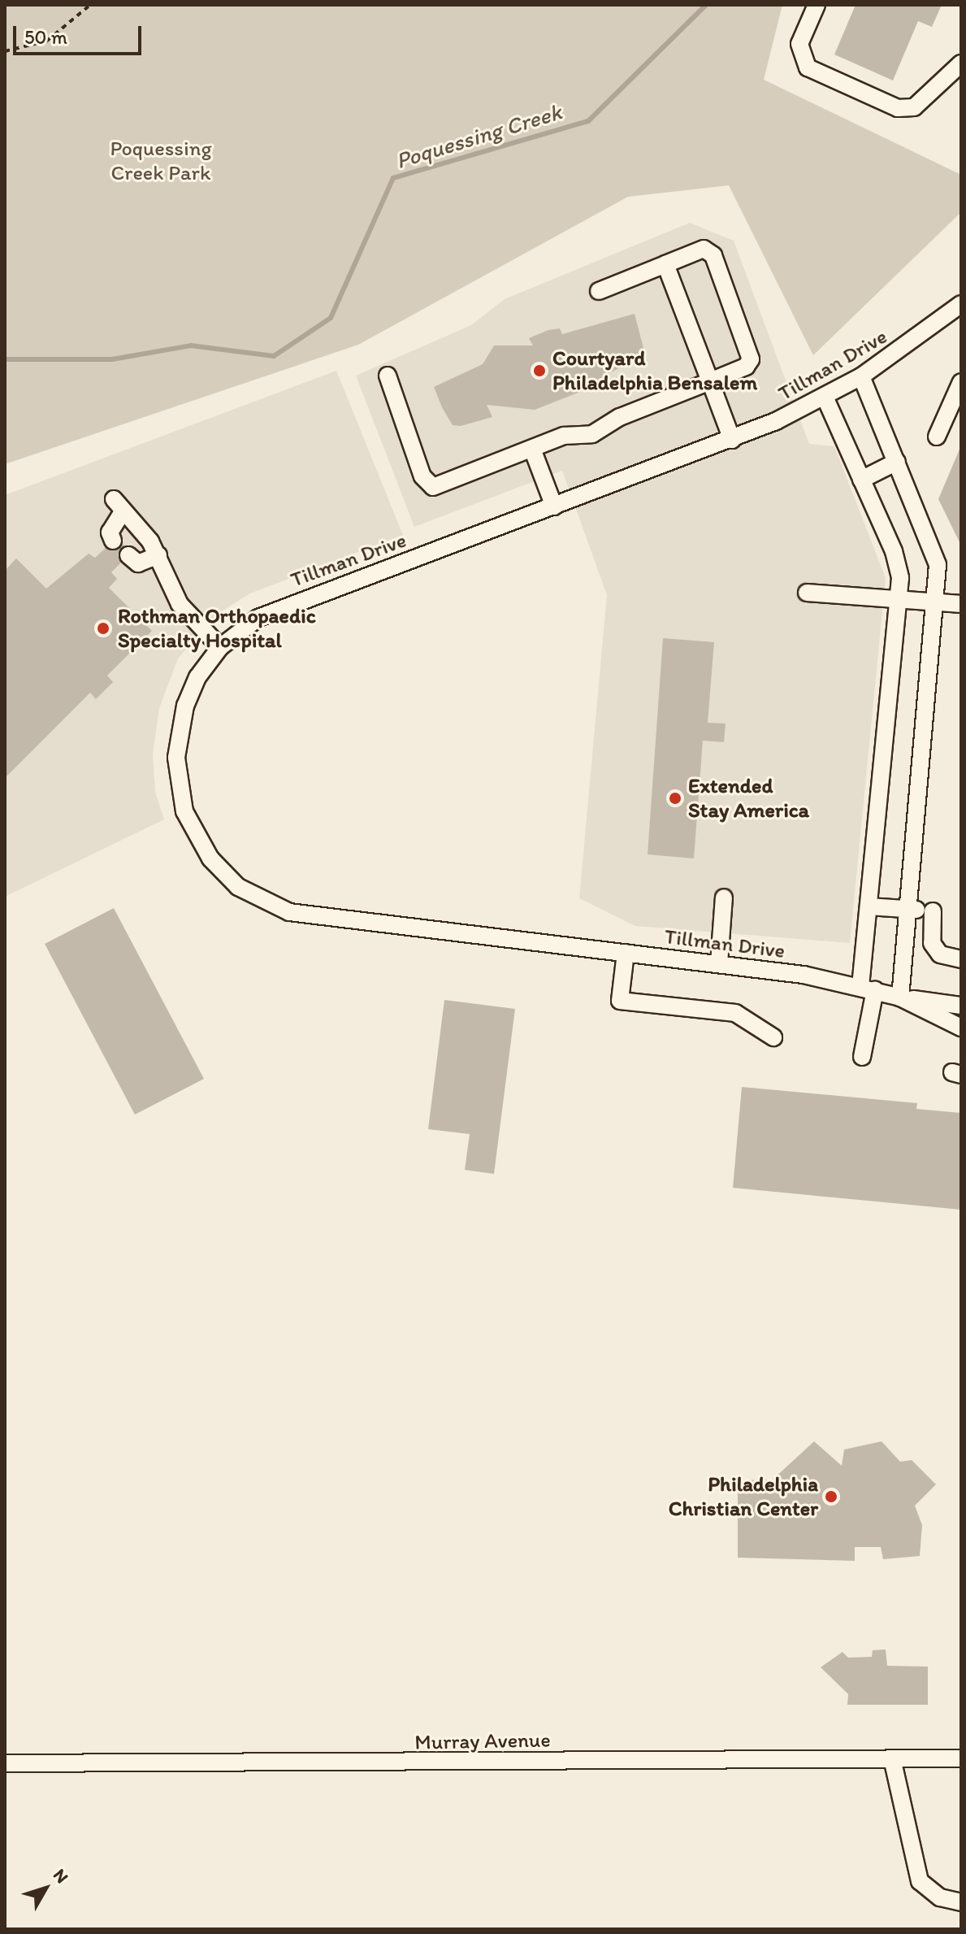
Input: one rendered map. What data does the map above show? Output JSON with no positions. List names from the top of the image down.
{
  "streets": {
    "street": ["Tillman Drive", "Murray Avenue"]
  },
  "water": ["Poquessing Creek"],
  "parks": ["Poquessing Creek Park"],
  "places": [
    "Courtyard Philadelphia Bensalem",
    "Rothman Orthopaedic Specialty Hospital",
    "Extended Stay America",
    "Philadelphia Christian Center"
  ],
  "scale_bar": "50 m",
  "north": "top right"
}
